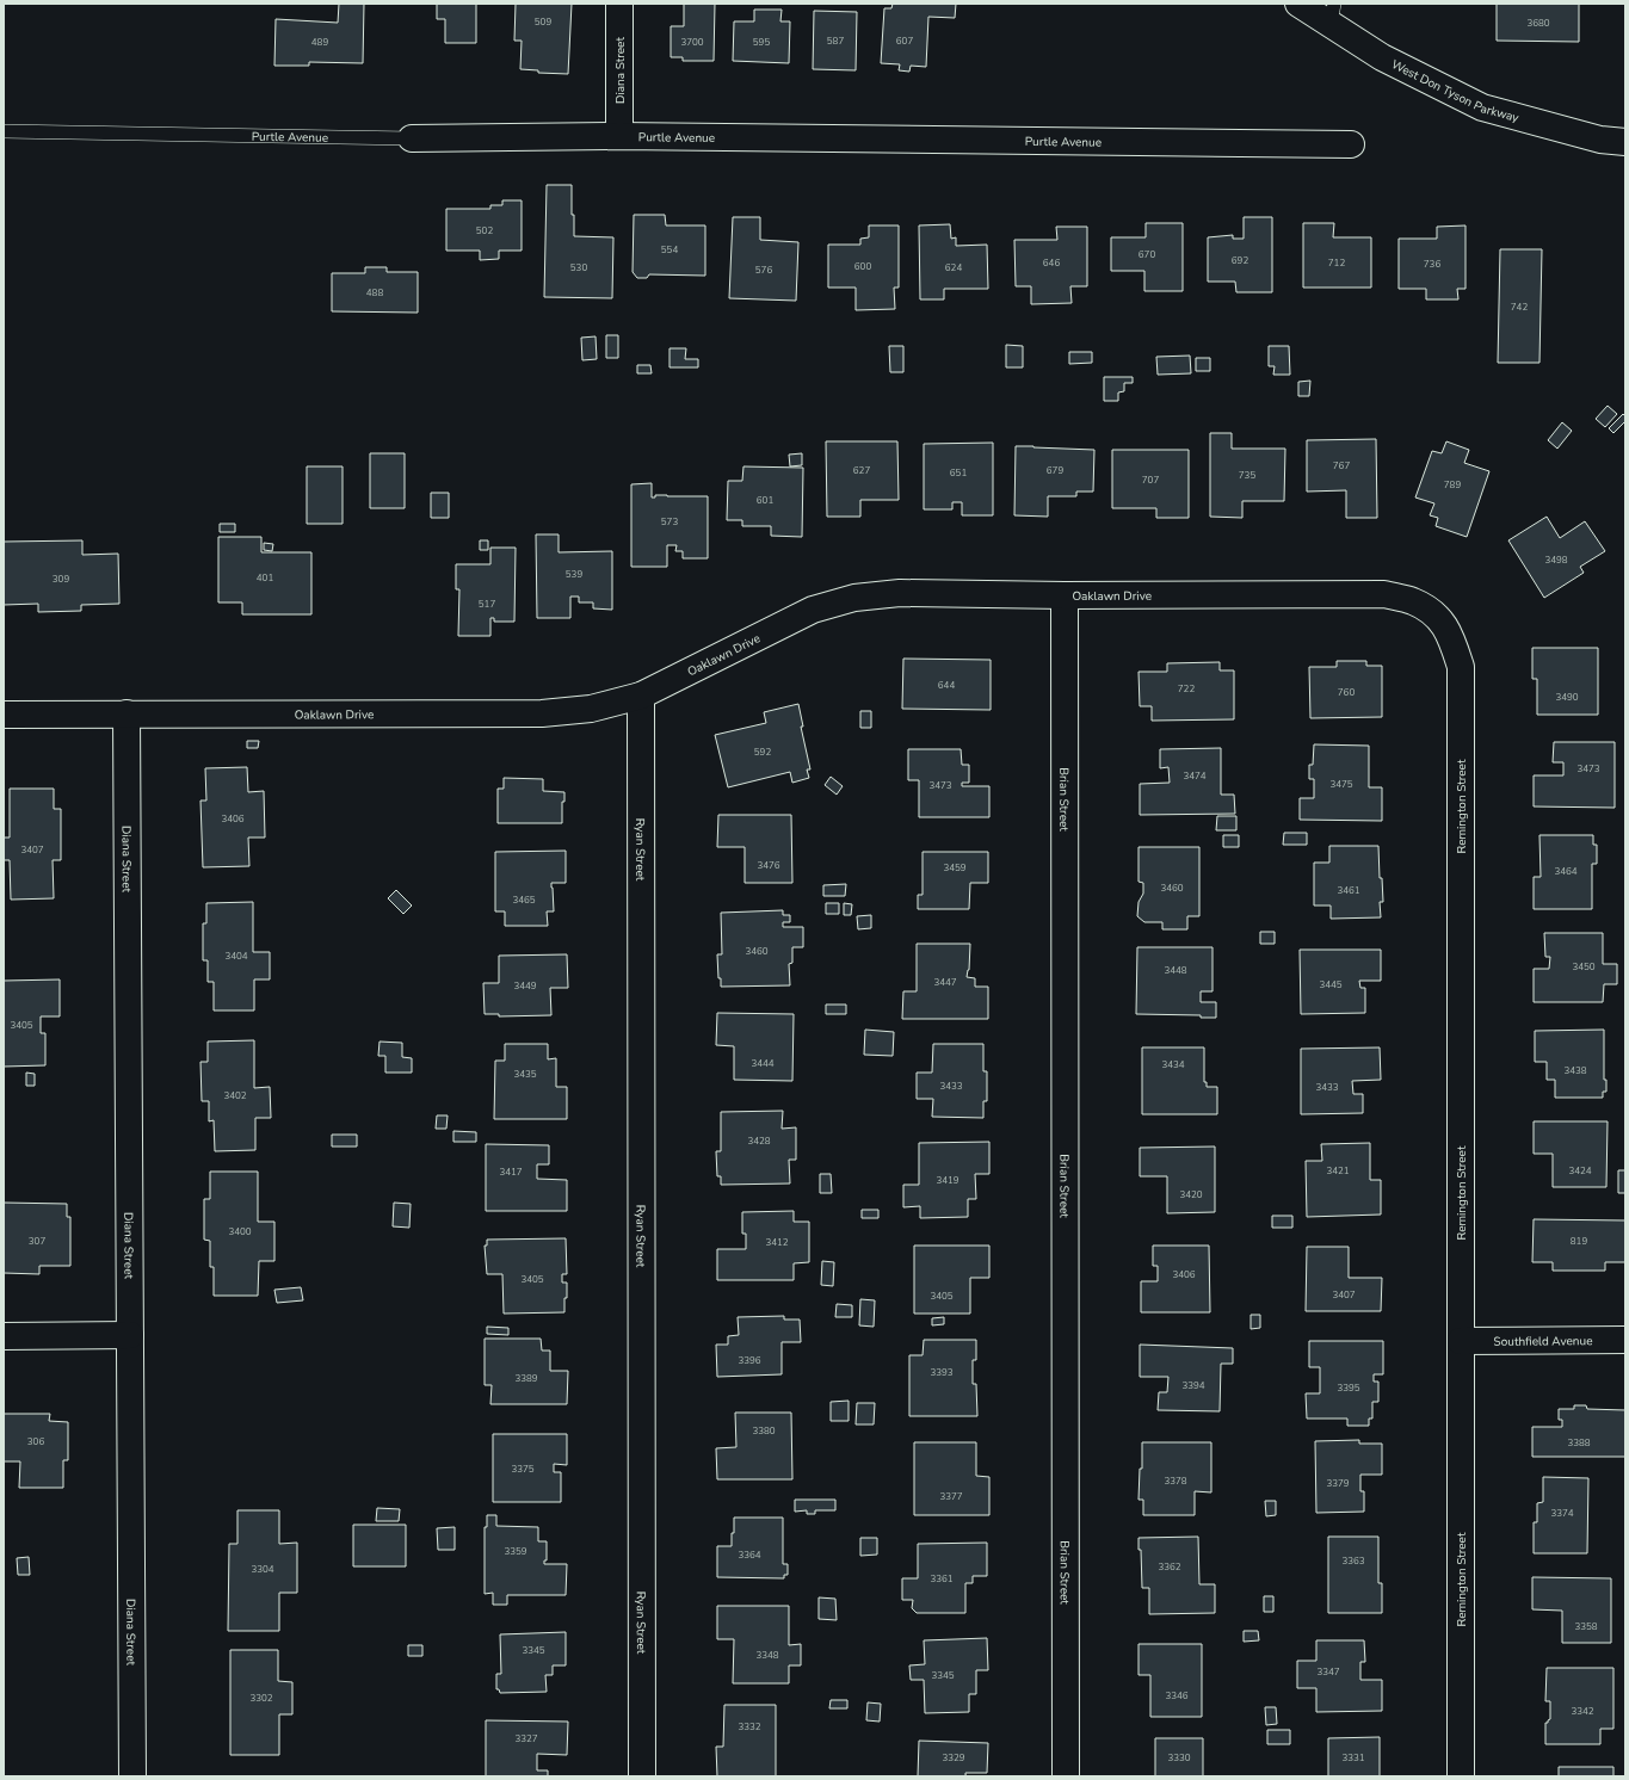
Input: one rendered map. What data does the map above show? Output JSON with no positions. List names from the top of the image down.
{
  "streets": {
    "street": [
      "Diana Street",
      "West Don Tyson Parkway",
      "Purtle Avenue",
      "Oaklawn Drive",
      "Brian Street",
      "Remington Street",
      "Ryan Street",
      "Southfield Avenue"
    ]
  },
  "crossings": [
    ["Diana Street", "Purtle Avenue"],
    ["Diana Street", "Oaklawn Drive"],
    ["Oaklawn Drive", "Brian Street"],
    ["Oaklawn Drive", "Remington Street"],
    ["Oaklawn Drive", "Ryan Street"],
    ["Remington Street", "Southfield Avenue"]
  ],
  "house_numbers": [
    "509",
    "3680",
    "587",
    "607",
    "489",
    "3700",
    "595",
    "502",
    "554",
    "670",
    "692",
    "646",
    "712",
    "736",
    "600",
    "530",
    "624",
    "576",
    "488",
    "742",
    "767",
    "627",
    "679",
    "651",
    "735",
    "707",
    "789",
    "601",
    "573",
    "3498",
    "539",
    "401",
    "309",
    "517",
    "644",
    "722",
    "760",
    "3490",
    "592",
    "3473",
    "3474",
    "3475",
    "3473",
    "3406",
    "3407",
    "3476",
    "3459",
    "3464",
    "3460",
    "3461",
    "3465",
    "3460",
    "3404",
    "3450",
    "3448",
    "3447",
    "3445",
    "3449",
    "3405",
    "3444",
    "3434",
    "3438",
    "3435",
    "3433",
    "3433",
    "3402",
    "3428",
    "3421",
    "3424",
    "3417",
    "3419",
    "3420",
    "3400",
    "307",
    "819",
    "3412",
    "3406",
    "3405",
    "3407",
    "3405",
    "3396",
    "3393",
    "3389",
    "3394",
    "3395",
    "3380",
    "306",
    "3388",
    "3375",
    "3378",
    "3379",
    "3377",
    "3374",
    "3359",
    "3364",
    "3363",
    "3362",
    "3304",
    "3361",
    "3358",
    "3345",
    "3348",
    "3347",
    "3345",
    "3346",
    "3302",
    "3342",
    "3332",
    "3327",
    "3329",
    "3330",
    "3331"
  ]
}
